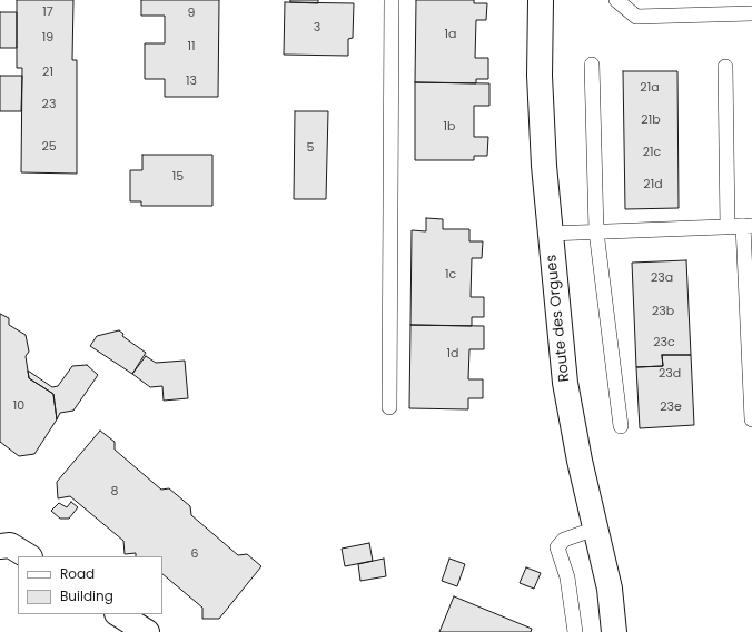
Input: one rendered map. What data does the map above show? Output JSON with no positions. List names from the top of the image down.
{
  "streets": {
    "street": ["Route des Orgues"]
  },
  "house_numbers": [
    "17",
    "9",
    "3",
    "1a",
    "19",
    "11",
    "21",
    "13",
    "21a",
    "23",
    "21b",
    "1b",
    "25",
    "5",
    "21c",
    "15",
    "21d",
    "1c",
    "23a",
    "23b",
    "23c",
    "1d",
    "23d",
    "10",
    "23e",
    "8",
    "6"
  ],
  "legend": ["Road", "Building"]
}
